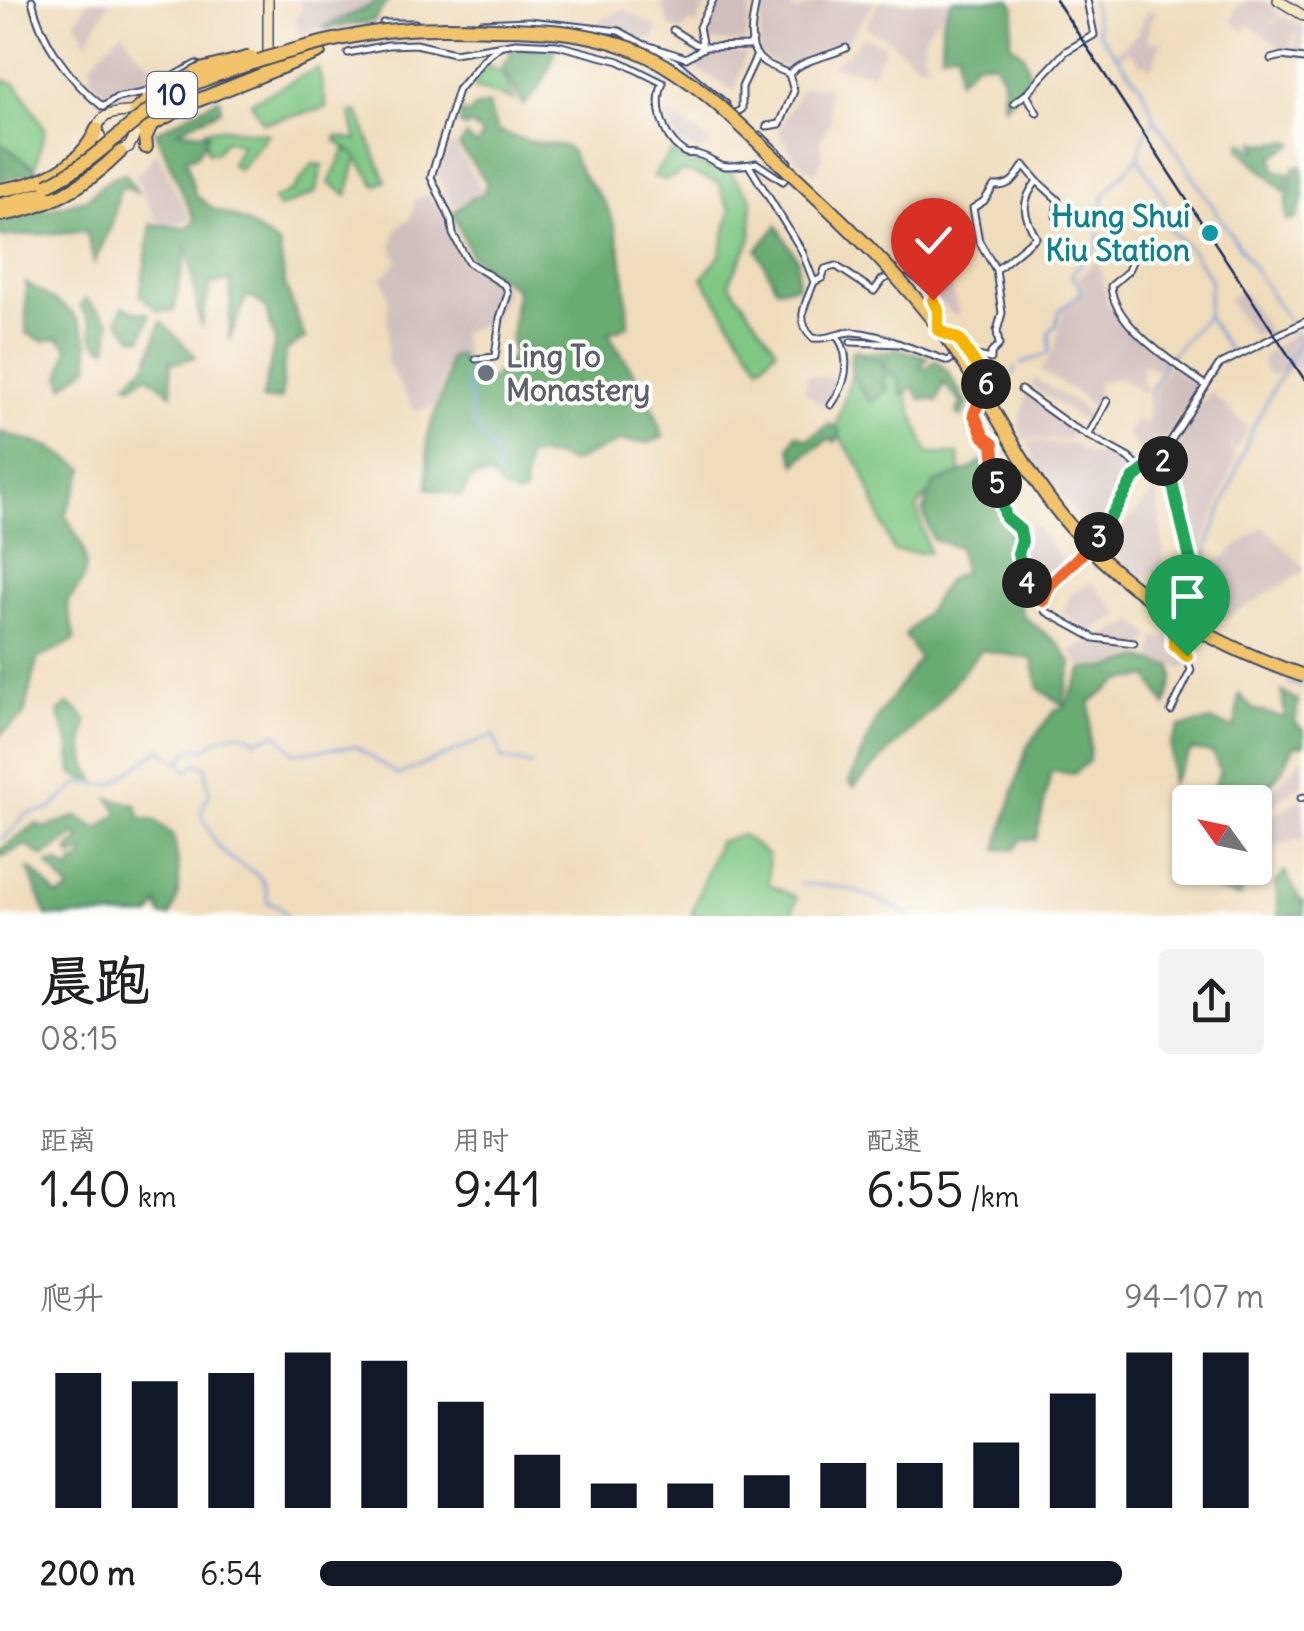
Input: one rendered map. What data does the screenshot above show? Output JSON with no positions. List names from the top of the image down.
{
  "streets": {
    "highway": ["10"]
  },
  "places": ["Hung Shui Kiu Station", "Ling To Monastery"],
  "north": "top left",
  "page": {
    "pins": [
      "6",
      "2",
      "5",
      "3",
      "4"
    ],
    "heading": ["晨跑", "08:15"],
    "stats": [
      ["距离", "1.40 km"],
      ["用时", "9:41"],
      ["配速", "6:55 /km"]
    ],
    "chart": ["爬升", "94–107 m"],
    "list": [
      {
        "name": "200 m",
        "note": "6:54"
      }
    ]
  }
}
